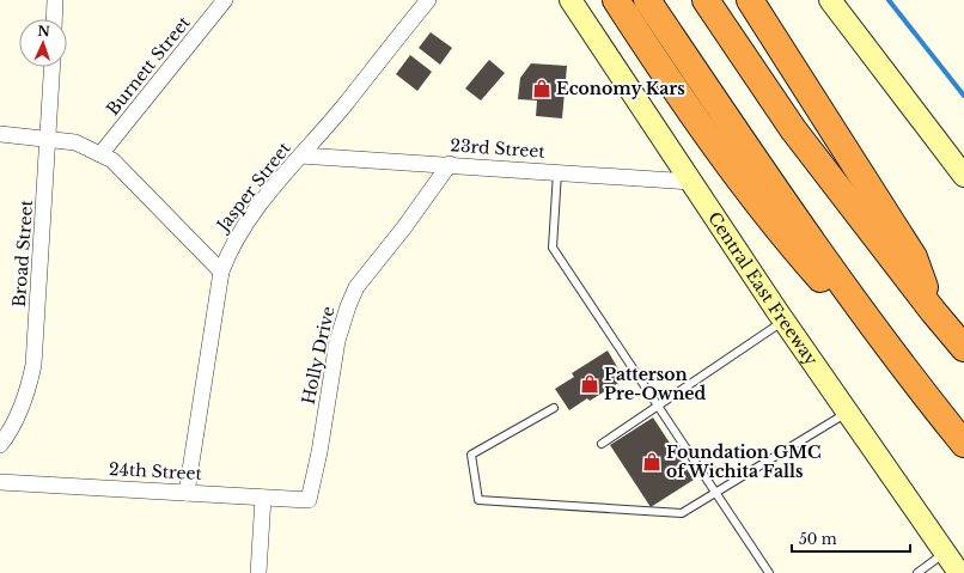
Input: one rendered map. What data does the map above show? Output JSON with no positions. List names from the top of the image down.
{
  "streets": {
    "main road": ["Central East Freeway"],
    "street": [
      "Burnett Street",
      "23rd Street",
      "Jasper Street",
      "Broad Street",
      "Holly Drive",
      "24th Street"
    ]
  },
  "crossings": [
    ["23rd Street", "Jasper Street"],
    ["23rd Street", "Central East Freeway"],
    ["23rd Street", "Holly Drive"],
    ["Jasper Street", "24th Street"],
    ["Holly Drive", "24th Street"]
  ],
  "places": {
    "shop": ["Economy Kars", "Patterson Pre-Owned", "Foundation GMC of Wichita Falls"]
  },
  "scale_bar": "50 m",
  "north": "top"
}
